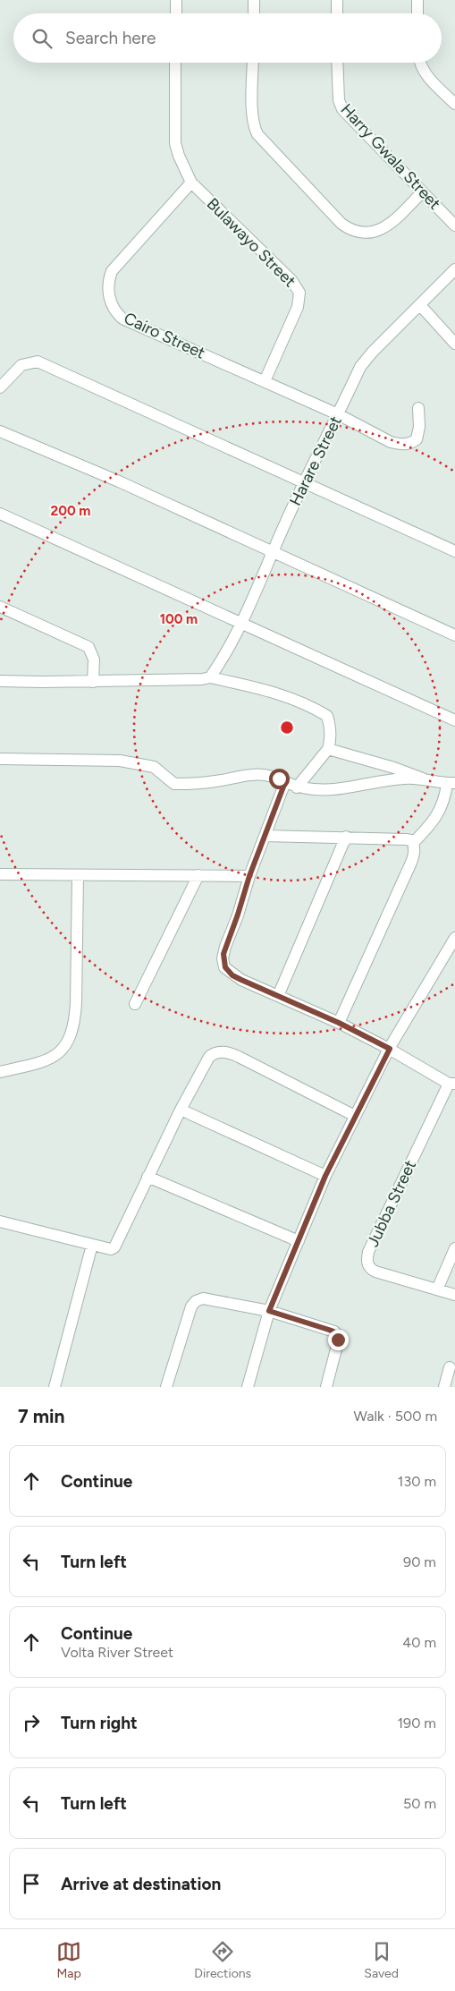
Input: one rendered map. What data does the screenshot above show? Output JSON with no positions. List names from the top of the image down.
{
  "streets": {
    "street": [
      "Harry Gwala Street",
      "Bulawayo Street",
      "Cairo Street",
      "Harare Street",
      "Jubba Street"
    ]
  },
  "crossings": [
    ["Bulawayo Street", "Cairo Street"],
    ["Cairo Street", "Harare Street"]
  ],
  "page": {
    "search": "Search here",
    "heading": ["7 min", "Walk · 500 m"],
    "list": [
      ["Continue", "130 m"],
      ["Turn left", "90 m"],
      ["Continue", "Volta River Street", "40 m"],
      ["Turn right", "190 m"],
      ["Turn left", "50 m"],
      "Arrive at destination"
    ],
    "nav": ["Map", "Directions", "Saved"]
  },
  "rings": ["200 m", "100 m"]
}
